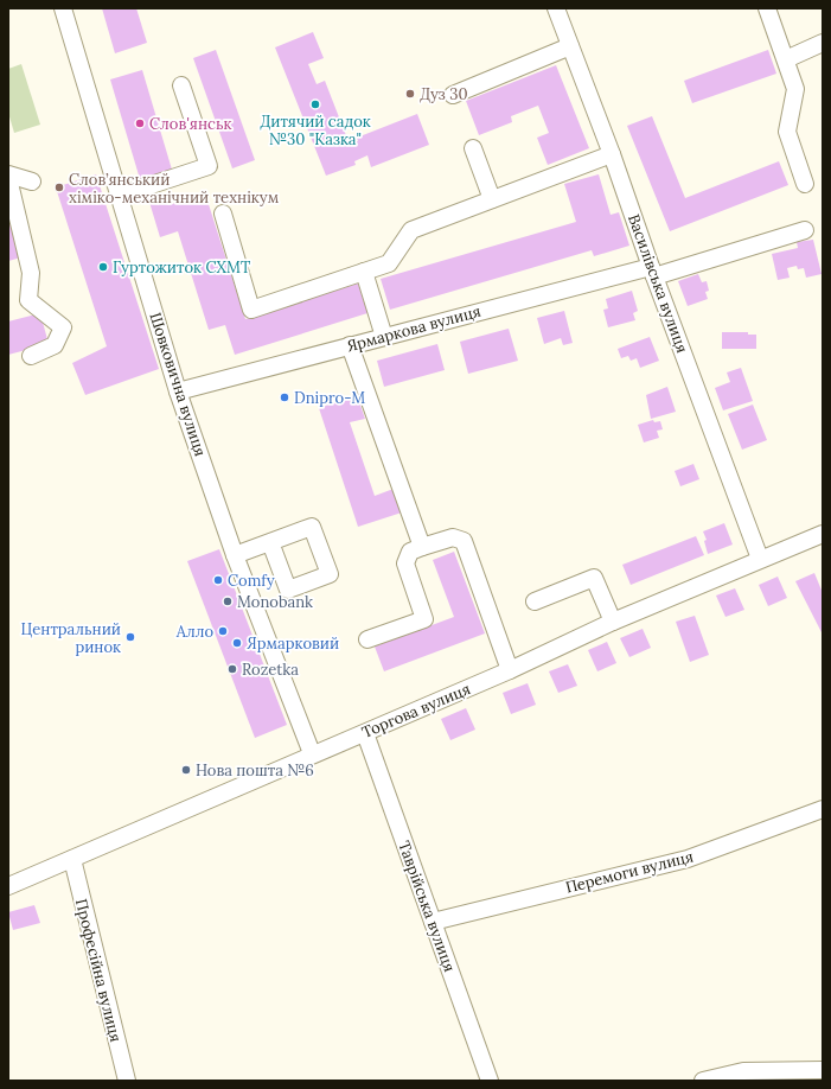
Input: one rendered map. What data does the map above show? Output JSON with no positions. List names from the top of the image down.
{
  "streets": {
    "street": [
      "Василівська вулиця",
      "Ярмаркова вулиця",
      "Шовковична вулиця",
      "Торгова вулиця",
      "Перемоги вулиця",
      "Таврійська вулиця",
      "Професійна вулиця"
    ]
  },
  "crossings": [
    ["Василівська вулиця", "Ярмаркова вулиця"],
    ["Василівська вулиця", "Торгова вулиця"],
    ["Ярмаркова вулиця", "Шовковична вулиця"],
    ["Шовковична вулиця", "Торгова вулиця"],
    ["Торгова вулиця", "Таврійська вулиця"],
    ["Торгова вулиця", "Професійна вулиця"],
    ["Перемоги вулиця", "Таврійська вулиця"]
  ],
  "places": [
    "Дуз 30",
    "Дитячий садок №30 \"Казка\"",
    "Слов'янськ",
    "Слов’янський хіміко-механічний технікум",
    "Гуртожиток СХМТ",
    "Dnipro-M",
    "Comfy",
    "Monobank",
    "Алло",
    "Центральний ринок",
    "Ярмарковий",
    "Rozetka",
    "Нова пошта №6"
  ]
}
